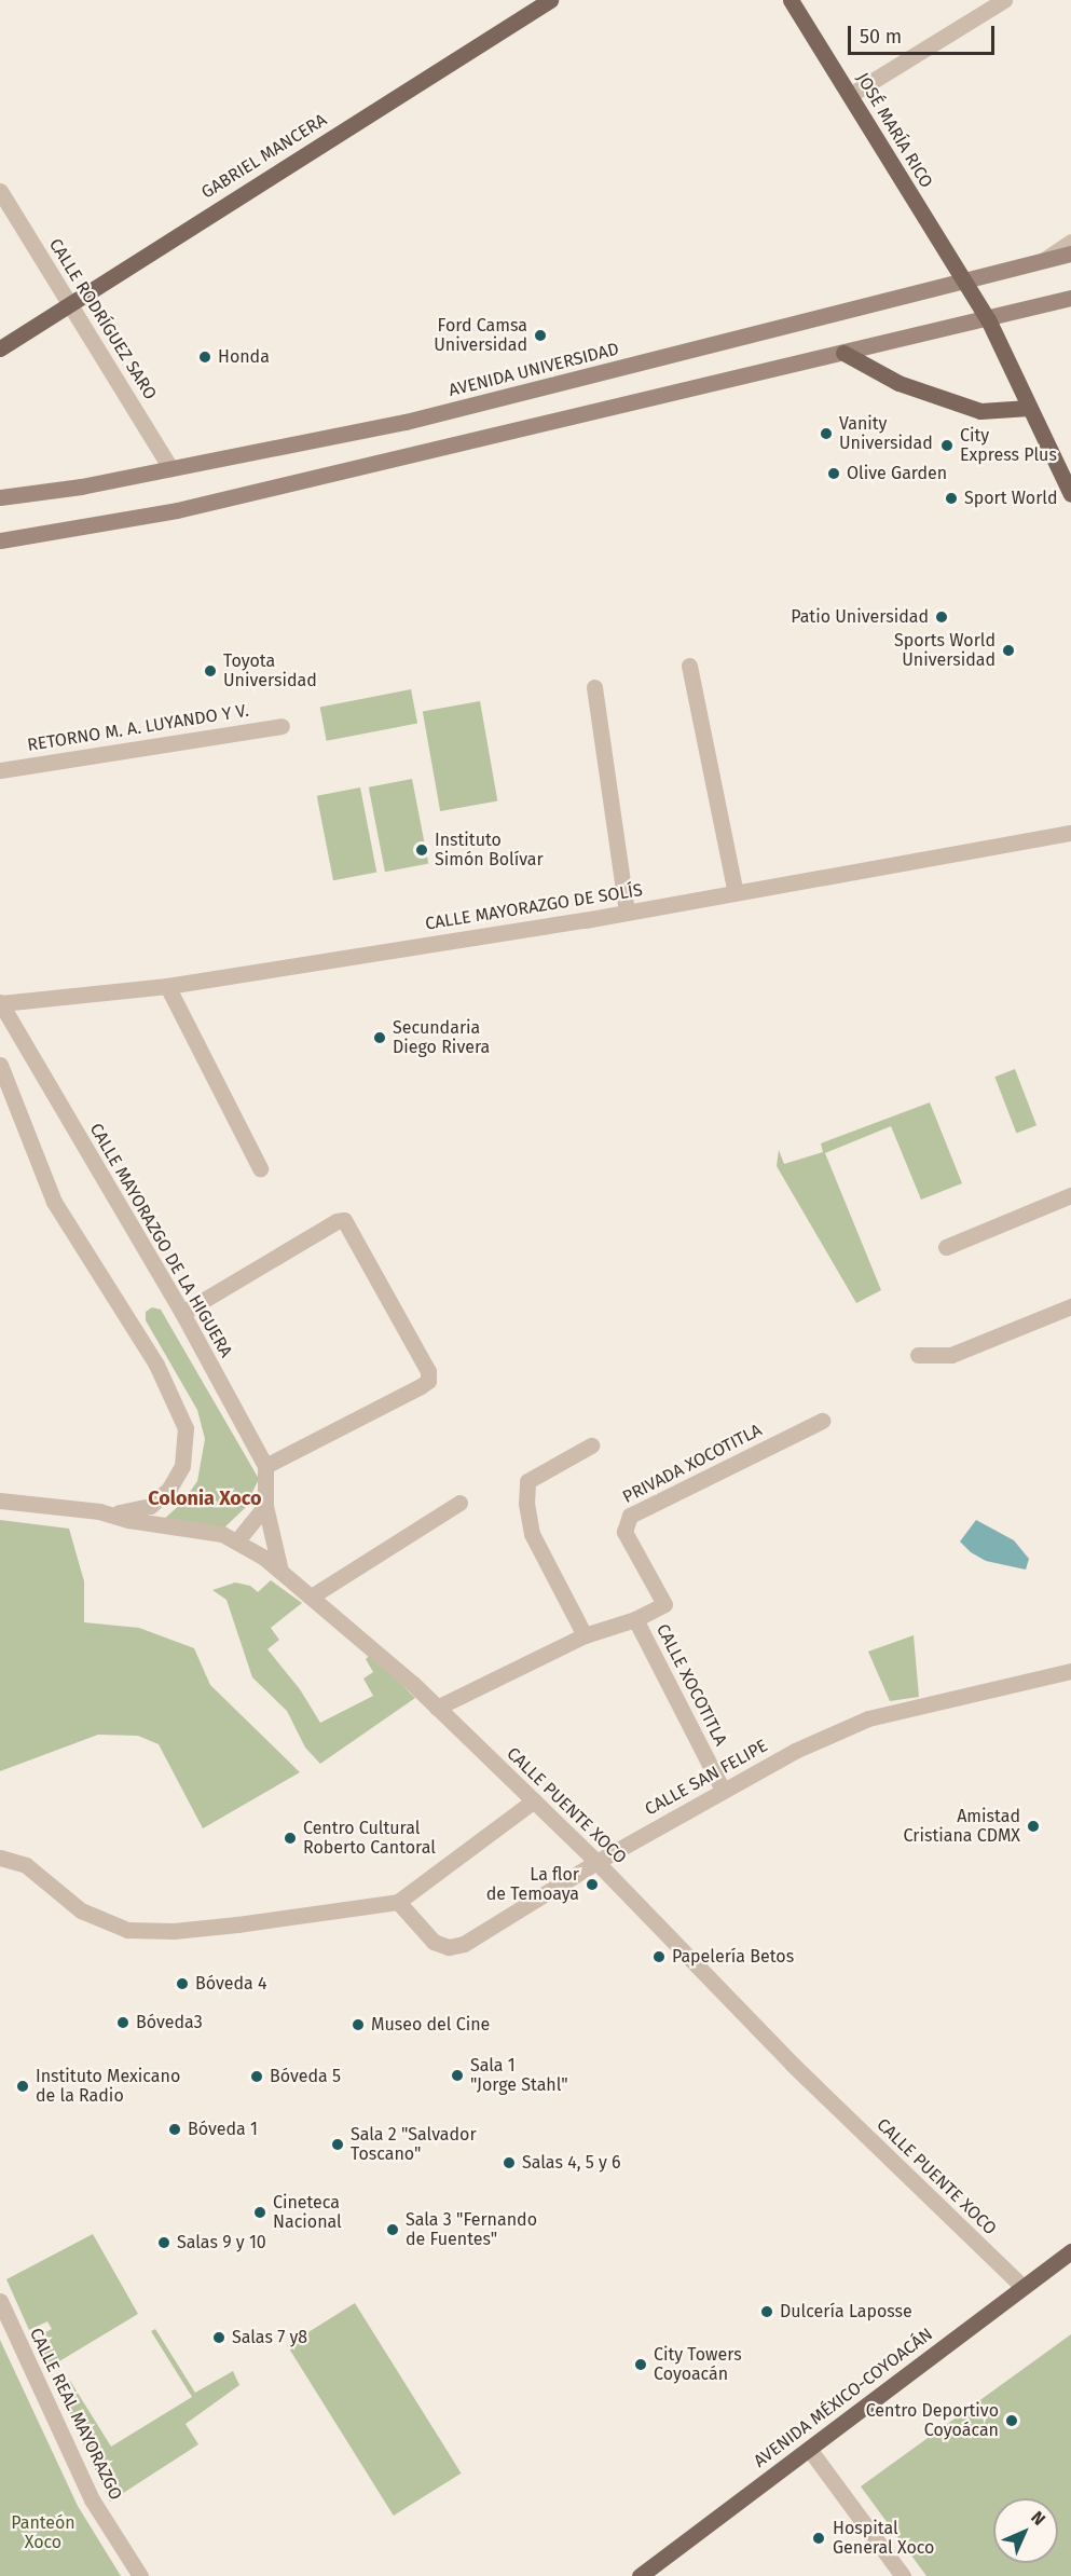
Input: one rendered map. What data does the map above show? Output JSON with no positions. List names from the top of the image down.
{
  "streets": {
    "main road": [
      "JOSÉ MARÍA RICO",
      "GABRIEL MANCERA",
      "AVENIDA UNIVERSIDAD",
      "AVENIDA MÉXICO-COYOACÁN"
    ],
    "street": [
      "CALLE RODRÍGUEZ SARO",
      "RETORNO M. A. LUYANDO Y V.",
      "CALLE MAYORAZGO DE SOLÍS",
      "CALLE MAYORAZGO DE LA HIGUERA",
      "PRIVADA XOCOTITLA",
      "CALLE XOCOTITLA",
      "CALLE SAN FELIPE",
      "CALLE PUENTE XOCO",
      "CALLE REAL MAYORAZGO"
    ]
  },
  "crossings": [
    ["JOSÉ MARÍA RICO", "AVENIDA UNIVERSIDAD"],
    ["GABRIEL MANCERA", "CALLE RODRÍGUEZ SARO"],
    ["CALLE RODRÍGUEZ SARO", "AVENIDA UNIVERSIDAD"],
    ["CALLE MAYORAZGO DE SOLÍS", "CALLE MAYORAZGO DE LA HIGUERA"],
    ["CALLE MAYORAZGO DE LA HIGUERA", "CALLE PUENTE XOCO"],
    ["PRIVADA XOCOTITLA", "CALLE XOCOTITLA"],
    ["CALLE XOCOTITLA", "CALLE SAN FELIPE"],
    ["CALLE XOCOTITLA", "CALLE PUENTE XOCO"],
    ["CALLE SAN FELIPE", "CALLE PUENTE XOCO"],
    ["CALLE PUENTE XOCO", "AVENIDA MÉXICO-COYOACÁN"]
  ],
  "districts": ["Colonia Xoco"],
  "parks": ["Panteón Xoco"],
  "places": [
    "Ford Camsa Universidad",
    "Honda",
    "Vanity Universidad",
    "City Express Plus",
    "Olive Garden",
    "Sport World",
    "Patio Universidad",
    "Sports World Universidad",
    "Toyota Universidad",
    "Instituto Simón Bolívar",
    "Secundaria Diego Rivera",
    "Amistad Cristiana CDMX",
    "Centro Cultural Roberto Cantoral",
    "La flor de Temoaya",
    "Papelería Betos",
    "Bóveda 4",
    "Bóveda3",
    "Museo del Cine",
    "Sala 1 \"Jorge Stahl\"",
    "Bóveda 5",
    "Instituto Mexicano de la Radio",
    "Bóveda 1",
    "Sala 2 \"Salvador Toscano\"",
    "Salas 4, 5 y 6",
    "Cineteca Nacional",
    "Sala 3 \"Fernando de Fuentes\"",
    "Salas 9 y 10",
    "Dulcería Laposse",
    "Salas 7 y8",
    "City Towers Coyoacán",
    "Centro Deportivo Coyoácan",
    "Hospital General Xoco"
  ],
  "scale_bar": "50 m",
  "north": "top right"
}
